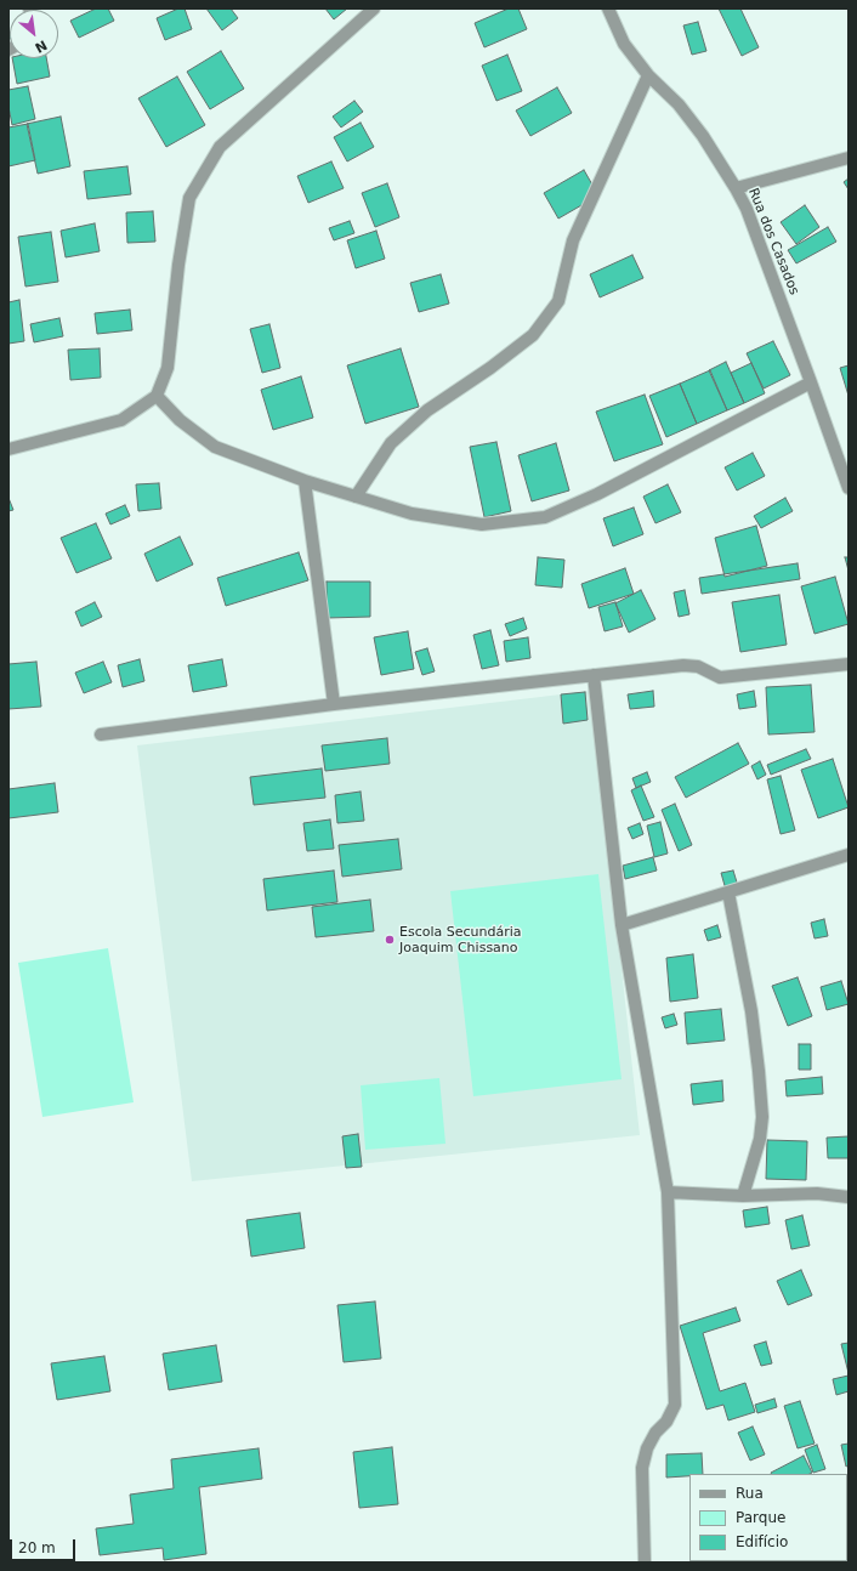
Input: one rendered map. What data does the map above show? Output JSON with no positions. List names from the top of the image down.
{
  "streets": {
    "street": ["Rua dos Casados"]
  },
  "places": ["Escola Secundária Joaquim Chissano"],
  "legend": ["Rua", "Parque", "Edifício"],
  "scale_bar": "20 m",
  "north": "bottom right"
}
